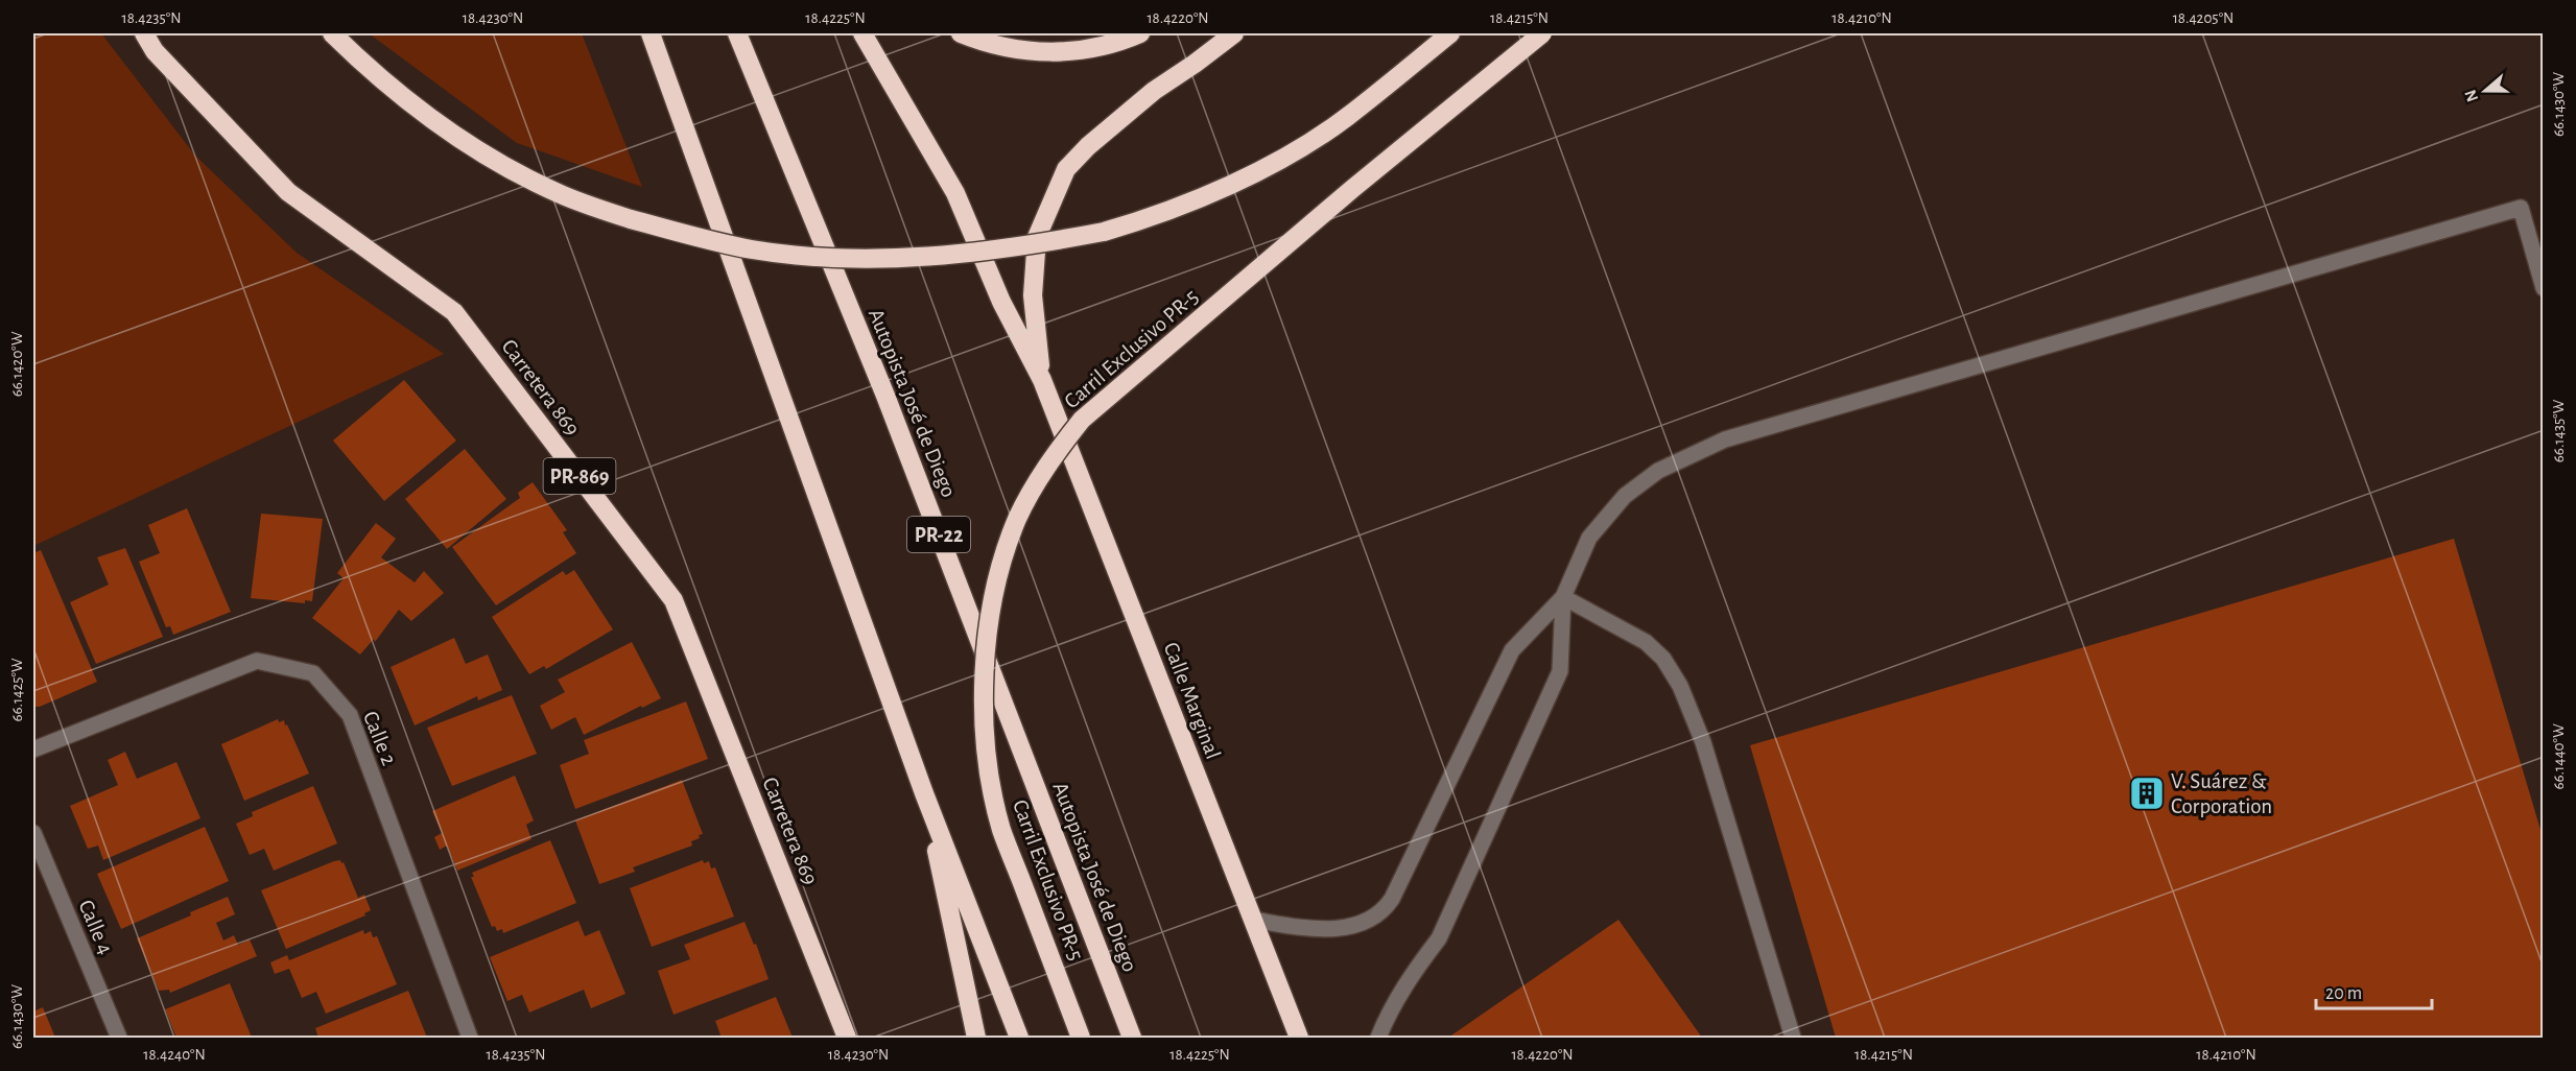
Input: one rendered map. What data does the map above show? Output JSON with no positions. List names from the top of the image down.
{
  "streets": {
    "highway": [
      "Carril Exclusivo PR-5",
      "Carretera 869",
      "Autopista José de Diego",
      "PR-869",
      "PR-22",
      "Calle Marginal"
    ],
    "street": ["Calle 2", "Calle 4"]
  },
  "places": {
    "building": ["V. Suárez & Corporation"]
  },
  "scale_bar": "20 m",
  "north": "left",
  "coordinates": [
    "18.4235°N",
    "18.4230°N",
    "18.4225°N",
    "18.4220°N",
    "18.4215°N",
    "18.4210°N",
    "18.4205°N",
    "66.1430°W",
    "66.1420°W",
    "66.1435°W",
    "66.1425°W",
    "66.1440°W",
    "18.4240°N"
  ]
}
